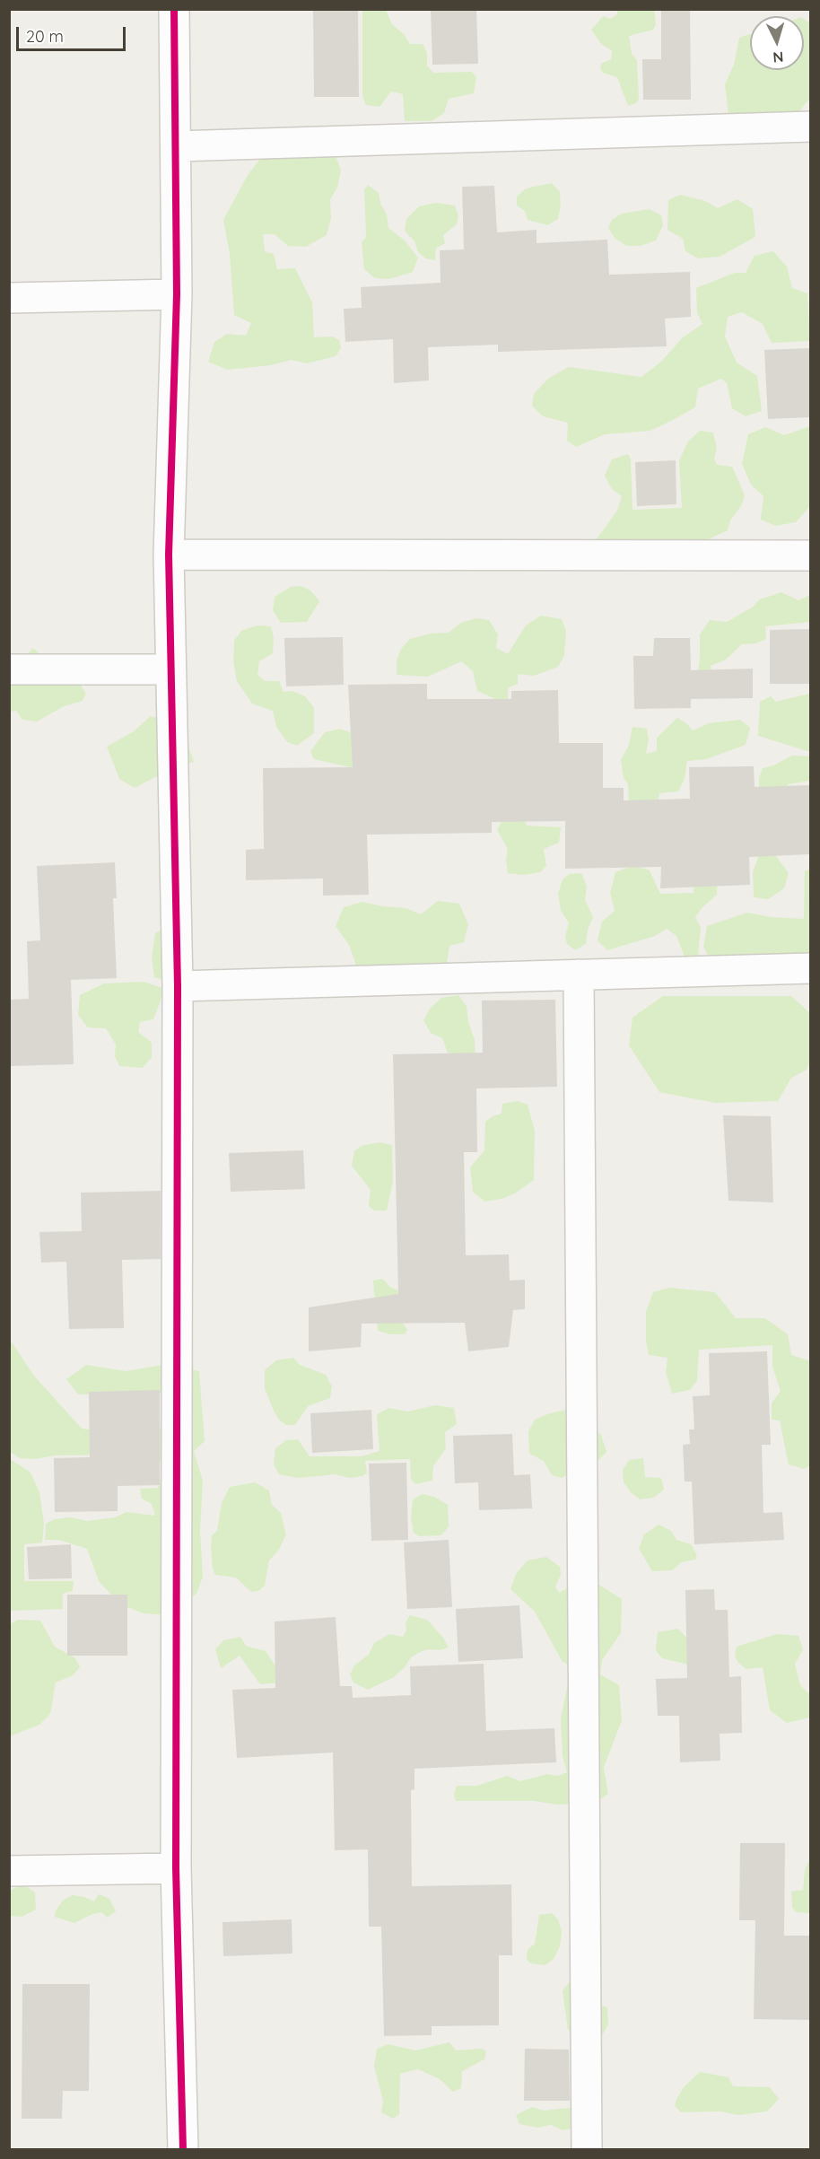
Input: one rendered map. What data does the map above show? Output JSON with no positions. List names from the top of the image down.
{
  "scale_bar": "20 m",
  "north": "bottom"
}
